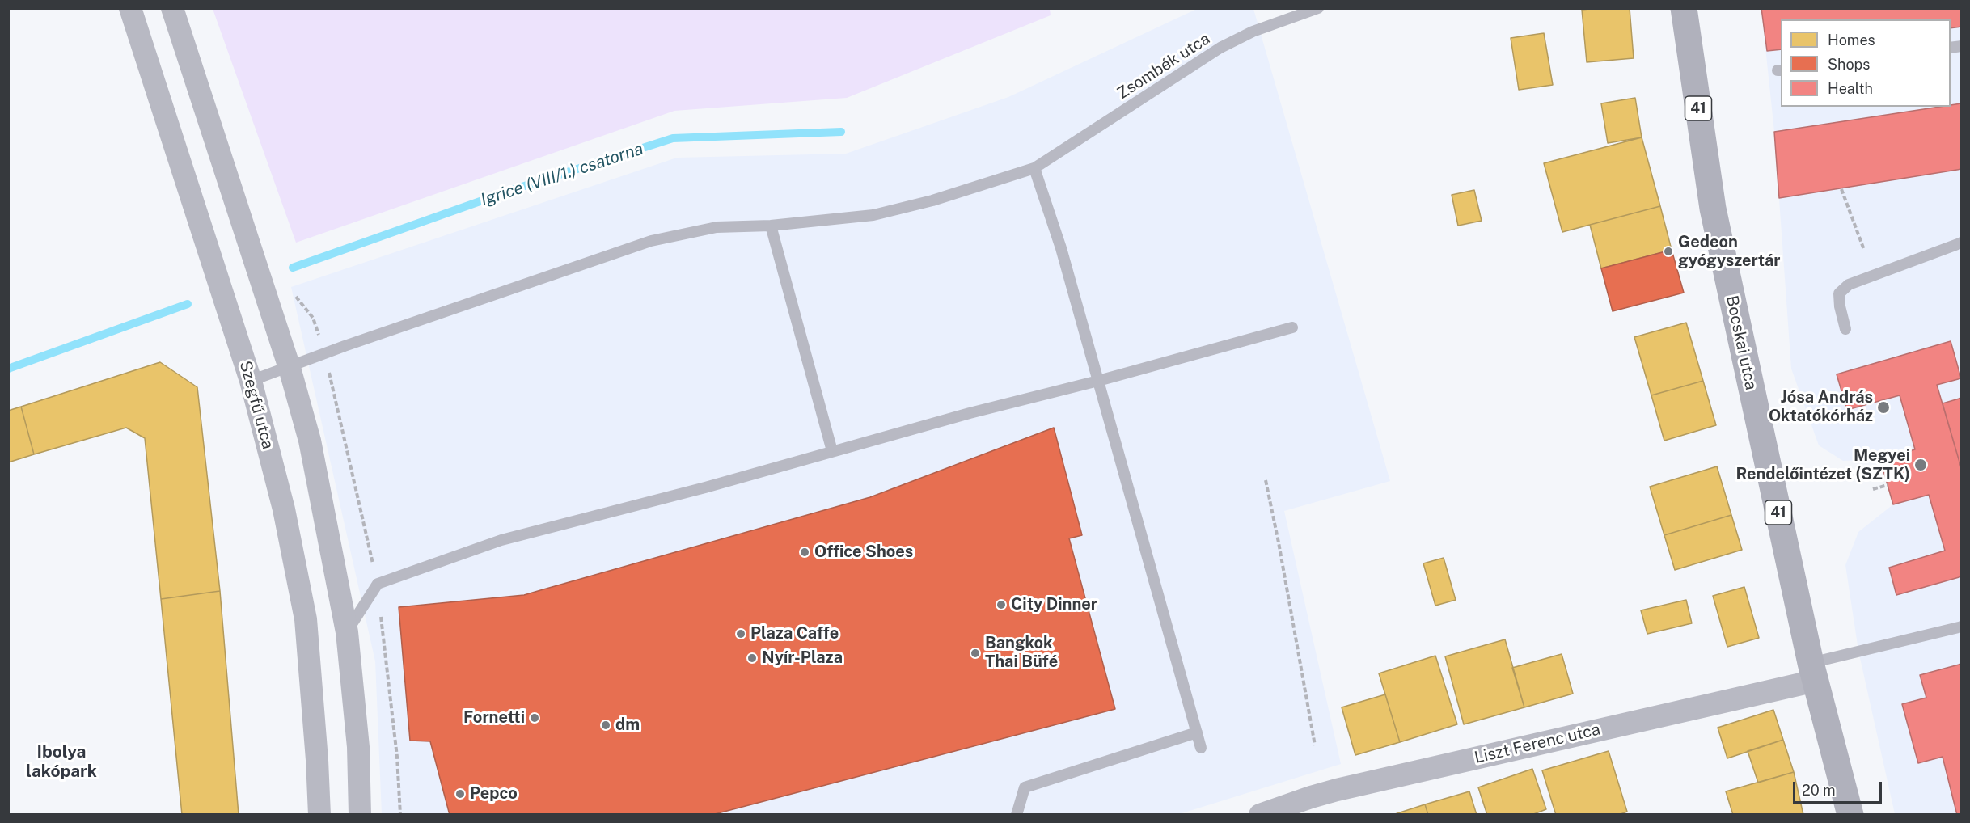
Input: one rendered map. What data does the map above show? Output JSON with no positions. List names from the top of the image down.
{
  "streets": {
    "main road": ["41", "Bocskai utca"],
    "street": ["Szegfű utca", "Liszt Ferenc utca"],
    "lane": ["Zsombék utca"]
  },
  "crossings": [
    ["Zsombék utca", "Szegfű utca"],
    ["Bocskai utca", "Liszt Ferenc utca"]
  ],
  "districts": ["Ibolya lakópark"],
  "water": ["Igrice (VIII/1.) csatorna"],
  "places": [
    "Gedeon gyógyszertár",
    "Jósa András Oktatókórház",
    "Megyei Rendelőintézet (SZTK)",
    "Office Shoes",
    "City Dinner",
    "Plaza Caffe",
    "Bangkok Thai Büfé",
    "Nyír-Plaza",
    "Fornetti",
    "dm",
    "Pepco"
  ],
  "legend": ["Homes", "Shops", "Health"],
  "scale_bar": "20 m"
}
